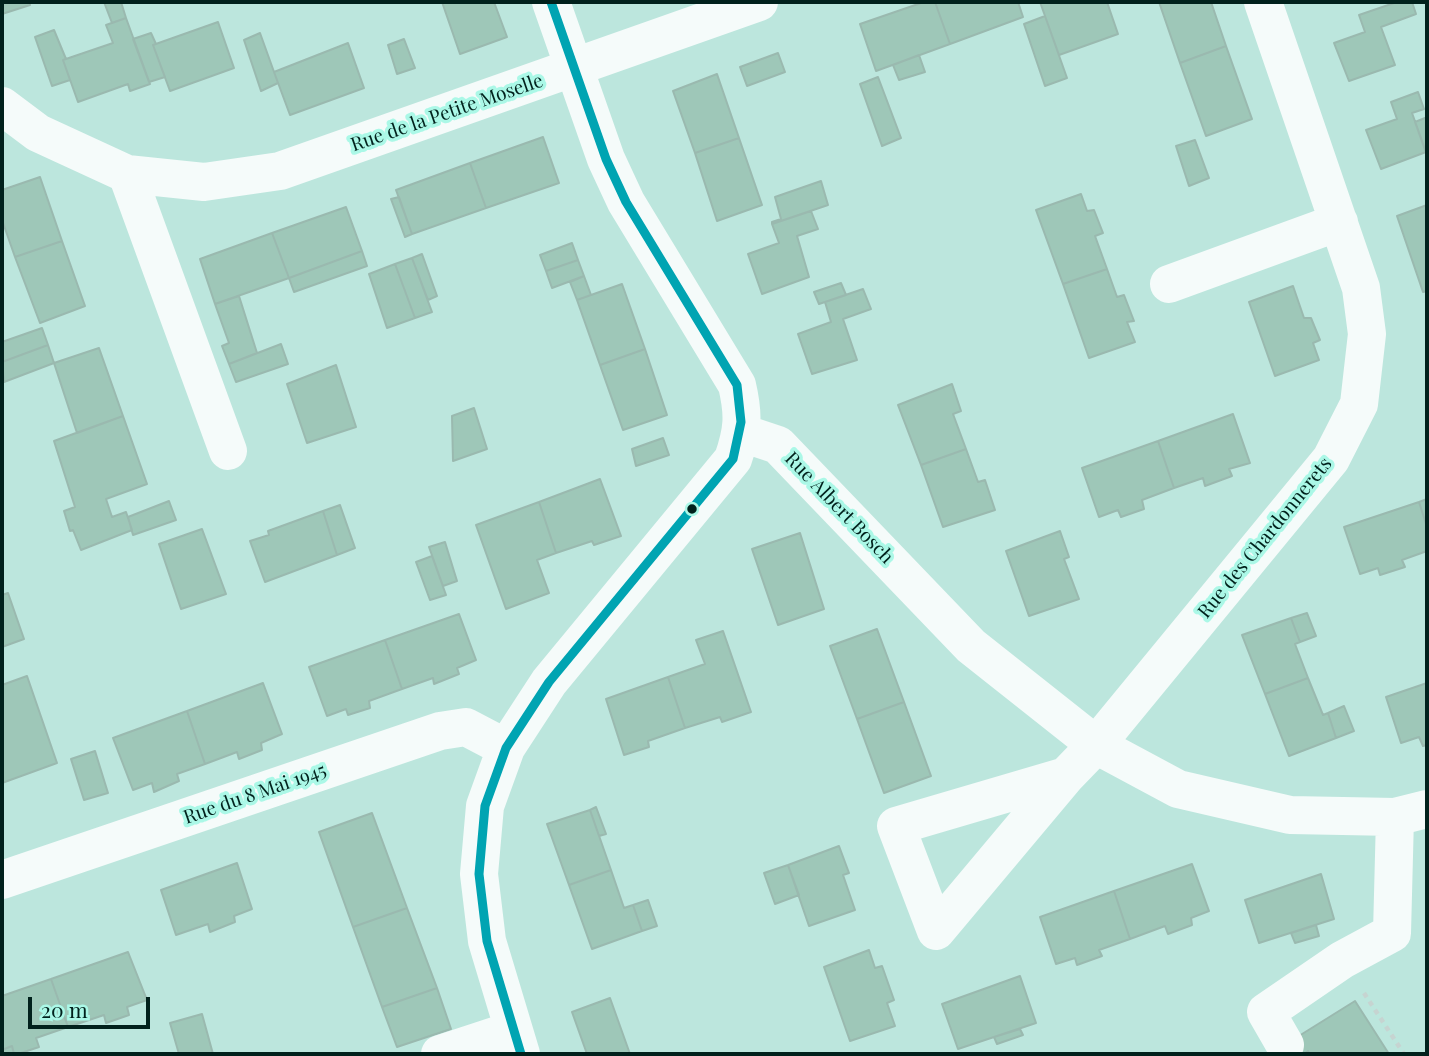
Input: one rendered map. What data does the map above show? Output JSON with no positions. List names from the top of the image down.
{
  "streets": {
    "street": [
      "Rue de la Petite Moselle",
      "Rue Albert Bosch",
      "Rue des Chardonnerets",
      "Rue du 8 Mai 1945"
    ]
  },
  "crossings": [
    ["Rue Albert Bosch", "Rue des Chardonnerets"]
  ],
  "scale_bar": "20 m"
}
